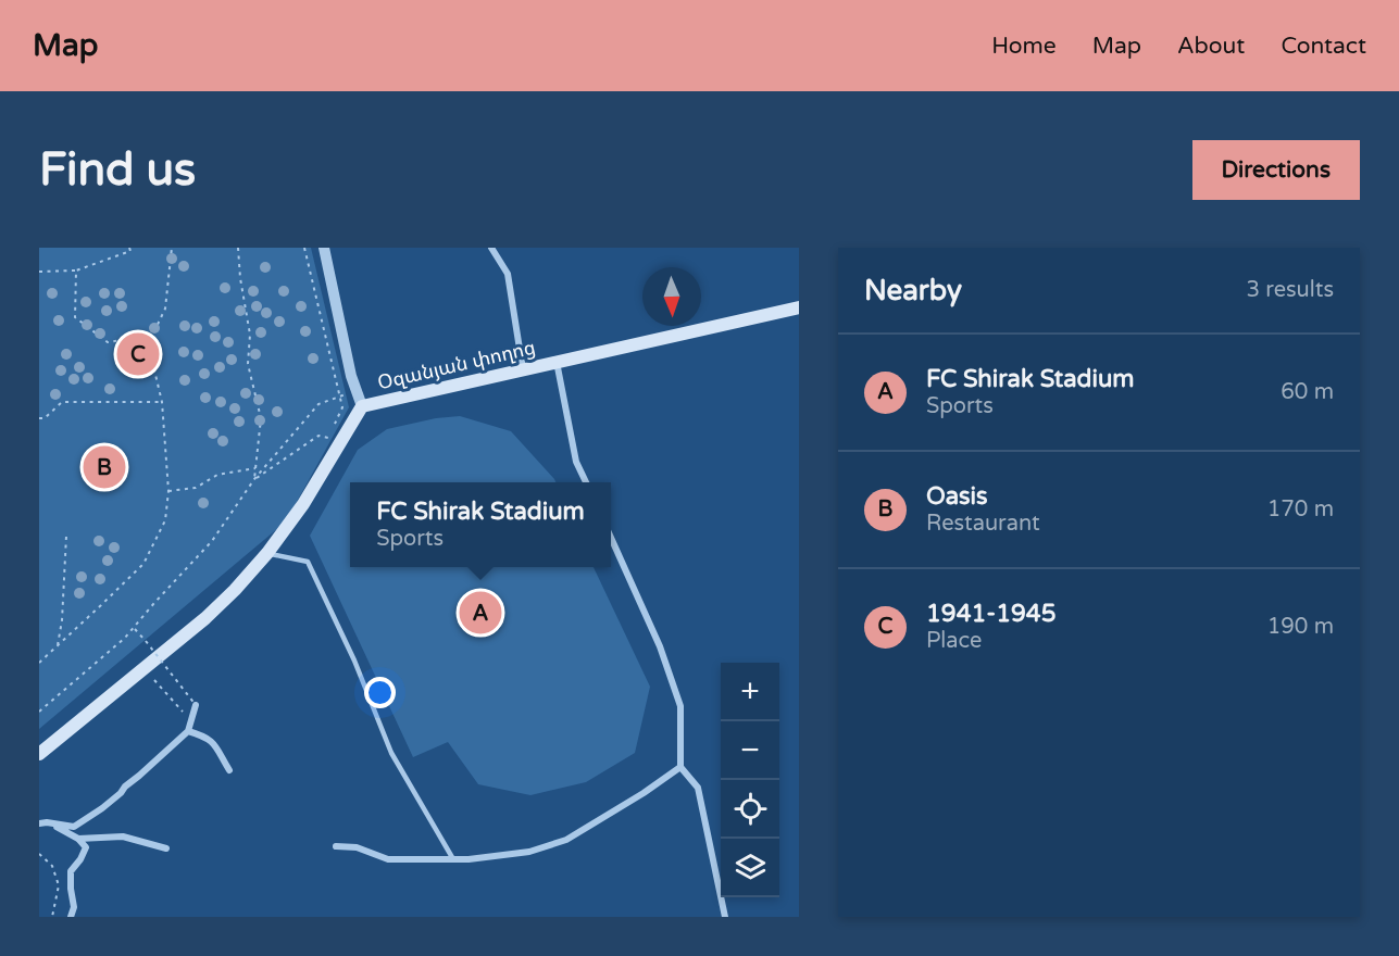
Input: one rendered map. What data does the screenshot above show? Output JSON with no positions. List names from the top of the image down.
{
  "streets": {
    "main road": ["Օզանյան փողոց"]
  },
  "north": "bottom",
  "page": {
    "header": "Map",
    "nav": [
      "Home",
      "Map",
      "About",
      "Contact"
    ],
    "buttons": "Directions",
    "title": "Find us",
    "heading": ["Nearby", "3 results"],
    "pins": ["C", "B", "A"],
    "list": [
      {
        "mark": "A",
        "name": "FC Shirak Stadium",
        "note": "Sports",
        "value": "60 m"
      },
      {
        "mark": "B",
        "name": "Oasis",
        "note": "Restaurant",
        "value": "170 m"
      },
      {
        "mark": "C",
        "name": "1941-1945",
        "note": "Place",
        "value": "190 m"
      }
    ],
    "popup": ["FC Shirak Stadium", "Sports"],
    "map_buttons": ["+", "−"]
  }
}
